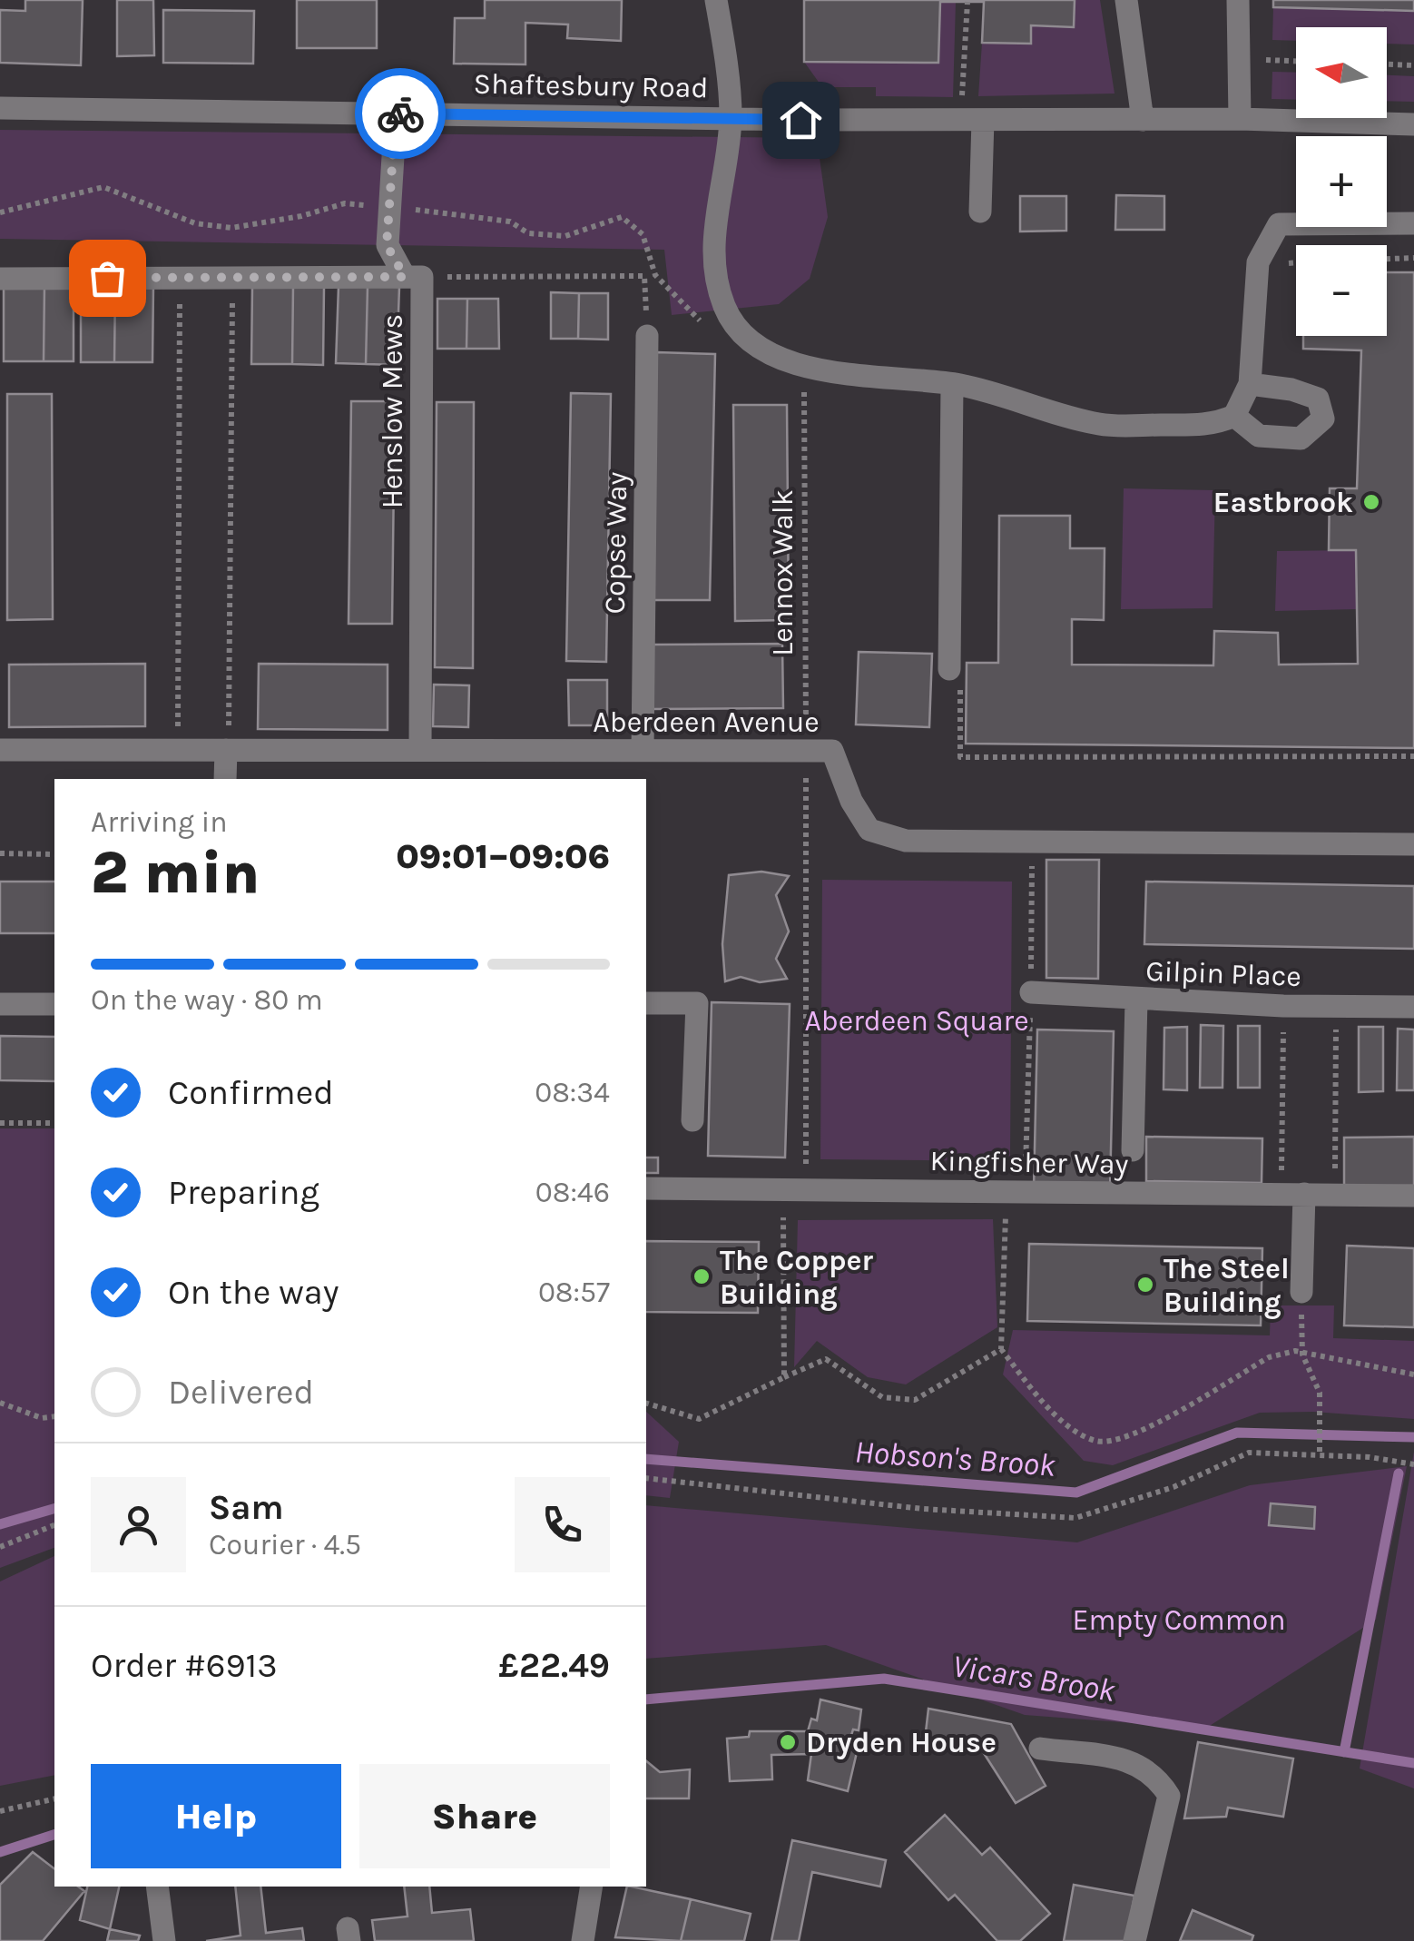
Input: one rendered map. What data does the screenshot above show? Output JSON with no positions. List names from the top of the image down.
{
  "streets": {
    "street": [
      "Shaftesbury Road",
      "Henslow Mews",
      "Copse Way",
      "Aberdeen Avenue",
      "Gilpin Place",
      "Kingfisher Way"
    ],
    "path": ["Lennox Walk"]
  },
  "crossings": [
    ["Henslow Mews", "Aberdeen Avenue"],
    ["Copse Way", "Aberdeen Avenue"],
    ["Lennox Walk", "Aberdeen Avenue"],
    ["Lennox Walk", "Kingfisher Way"]
  ],
  "water": ["Hobson's Brook", "Vicars Brook"],
  "parks": ["Aberdeen Square", "Empty Common"],
  "places": [
    "Eastbrook",
    "The Copper Building",
    "The Steel Building",
    "Dryden House"
  ],
  "north": "left",
  "page": {
    "map_buttons": ["+", "−"],
    "heading": ["2 min", "Arriving in", "09:01–09:06"],
    "panel": [
      "Sam",
      "Courier · 4.5",
      "Order #6913",
      "£22.49"
    ],
    "bar": "On the way · 80 m",
    "list": [
      ["Confirmed", "08:34"],
      ["Preparing", "08:46"],
      ["On the way", "08:57"],
      "Delivered"
    ],
    "buttons": ["Help", "Share"]
  }
}
